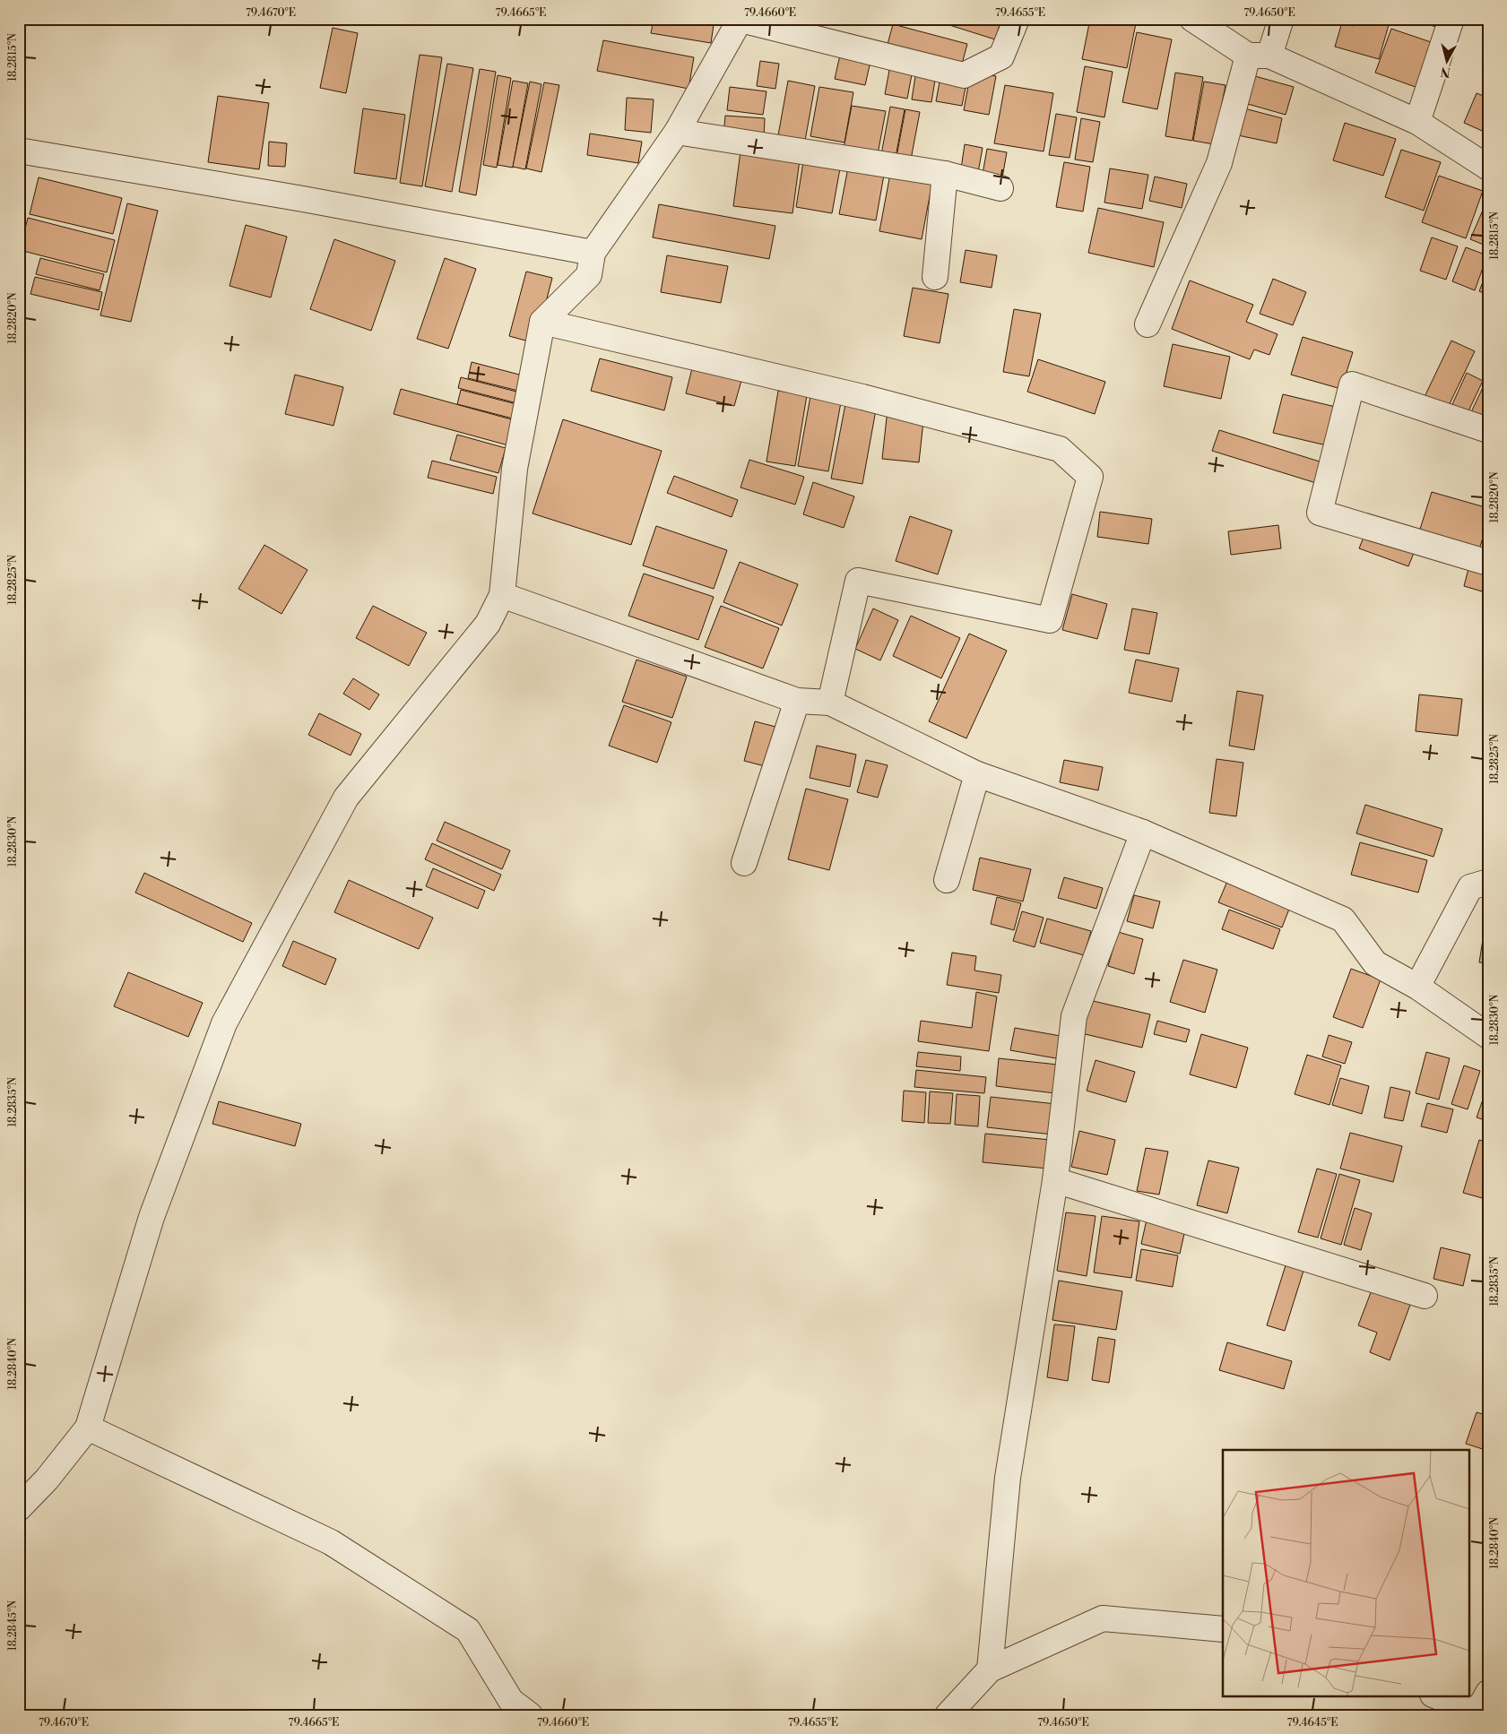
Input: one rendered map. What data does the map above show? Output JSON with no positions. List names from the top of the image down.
{
  "north": "bottom",
  "coordinates": [
    "79.4670°E",
    "79.4665°E",
    "79.4660°E",
    "79.4655°E",
    "79.4650°E",
    "18.2815°N",
    "18.2820°N",
    "18.2825°N",
    "18.2830°N",
    "18.2835°N",
    "18.2840°N",
    "18.2845°N",
    "79.4645°E"
  ]
}
